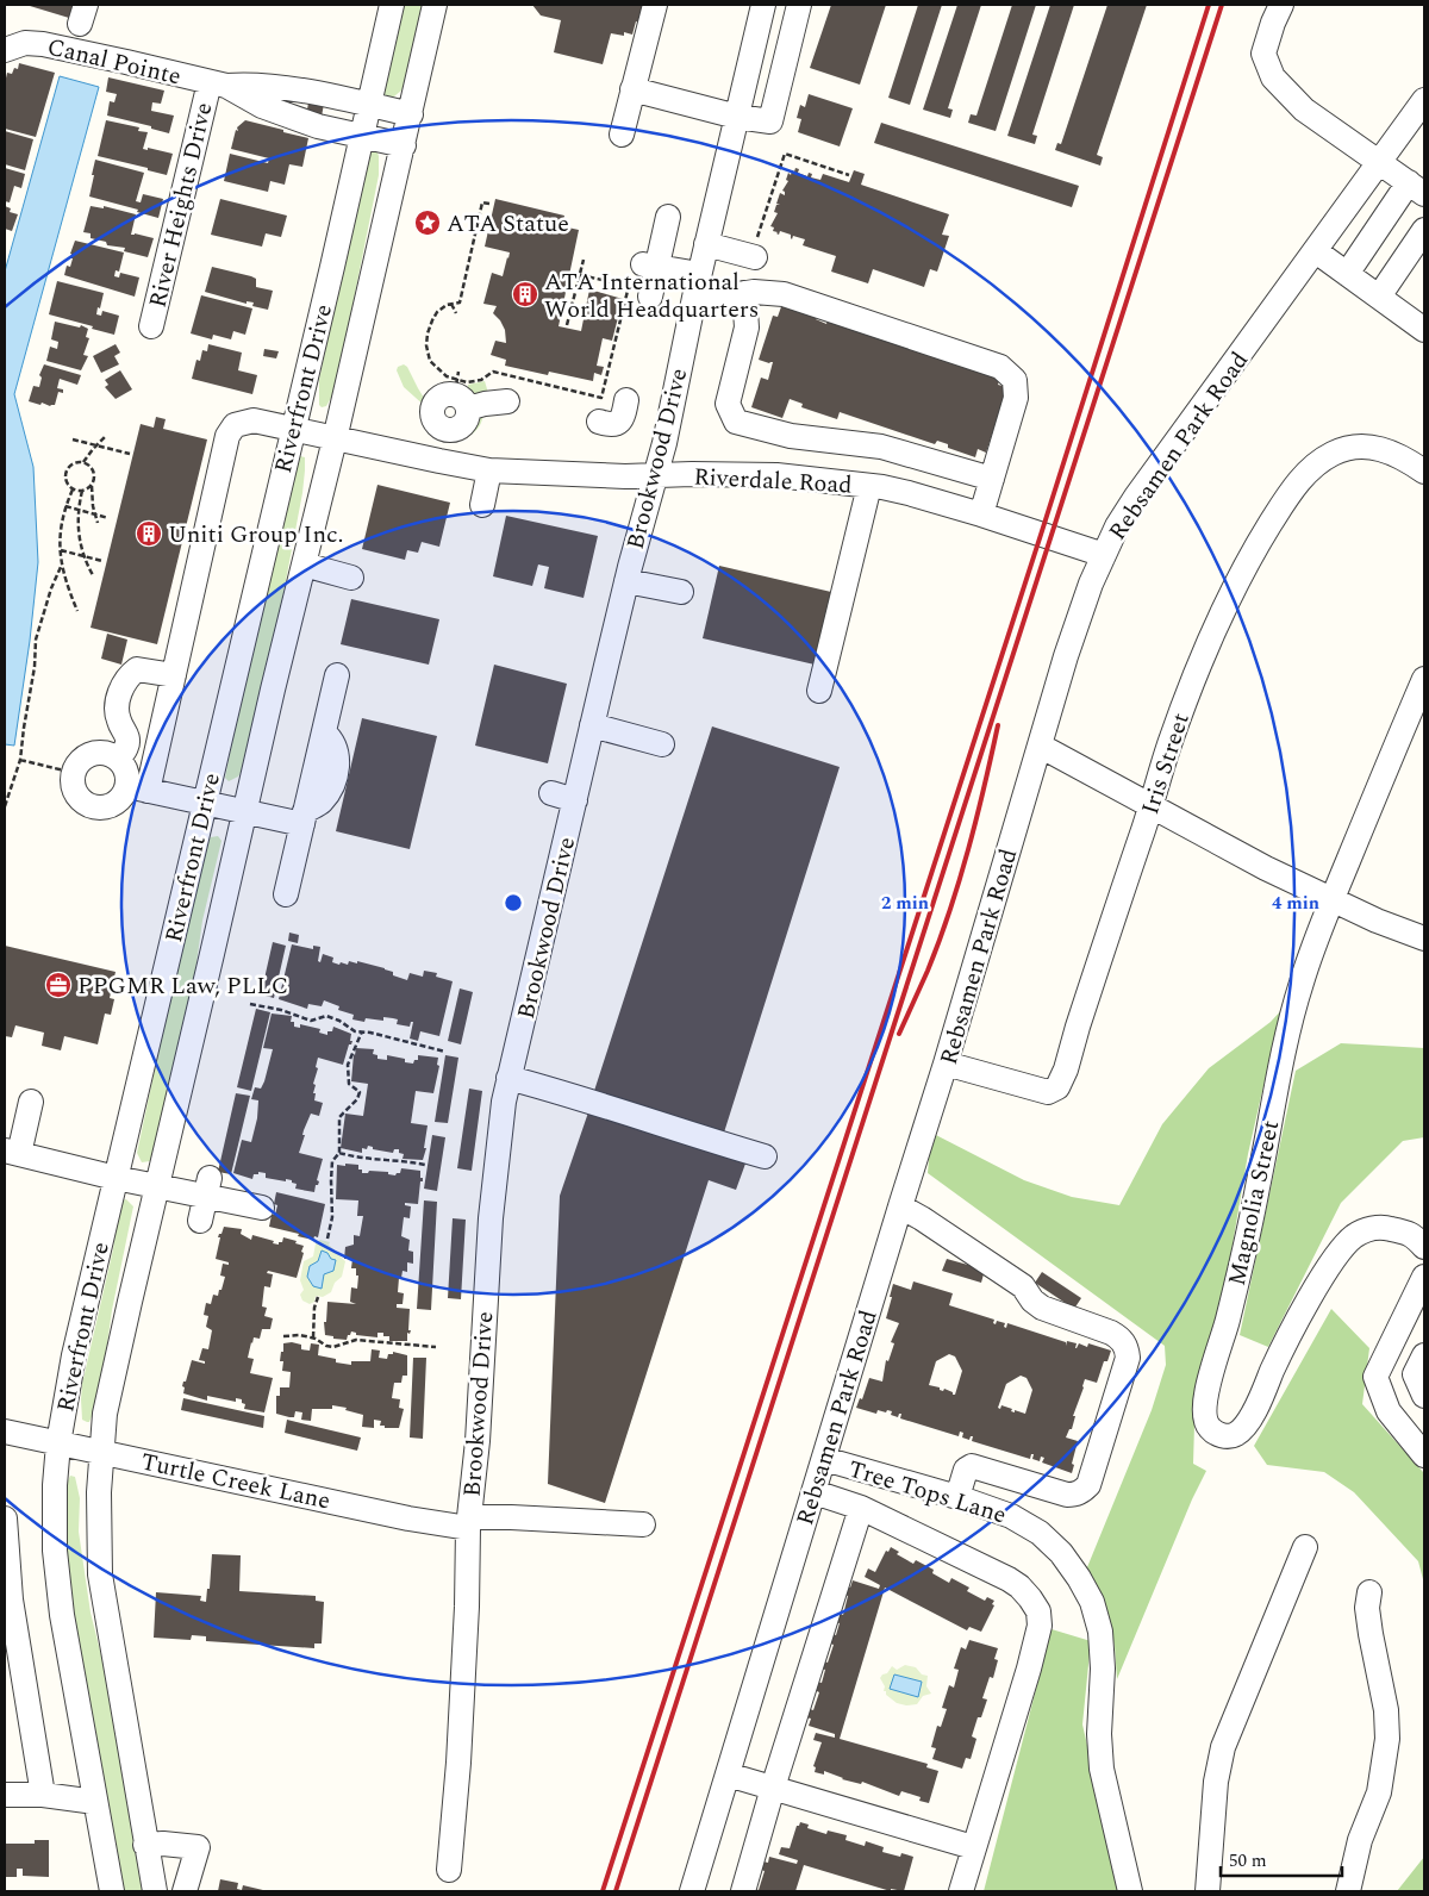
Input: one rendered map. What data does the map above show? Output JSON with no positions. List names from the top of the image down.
{
  "streets": {
    "street": [
      "Canal Pointe",
      "River Heights Drive",
      "Riverfront Drive",
      "Rebsamen Park Road",
      "Brookwood Drive",
      "Riverdale Road",
      "Iris Street",
      "Magnolia Street",
      "Turtle Creek Lane",
      "Tree Tops Lane"
    ]
  },
  "crossings": [
    ["Canal Pointe", "River Heights Drive"],
    ["Canal Pointe", "Riverfront Drive"],
    ["Riverfront Drive", "Riverdale Road"],
    ["Riverfront Drive", "Turtle Creek Lane"],
    ["Rebsamen Park Road", "Riverdale Road"],
    ["Rebsamen Park Road", "Iris Street"],
    ["Rebsamen Park Road", "Tree Tops Lane"],
    ["Brookwood Drive", "Riverdale Road"],
    ["Brookwood Drive", "Turtle Creek Lane"]
  ],
  "places": {
    "place": ["ATA Statue"],
    "building": ["ATA International World Headquarters", "Uniti Group Inc."],
    "office": ["PPGMR Law, PLLC"]
  },
  "scale_bar": "50 m",
  "rings": ["2 min", "4 min"]
}
